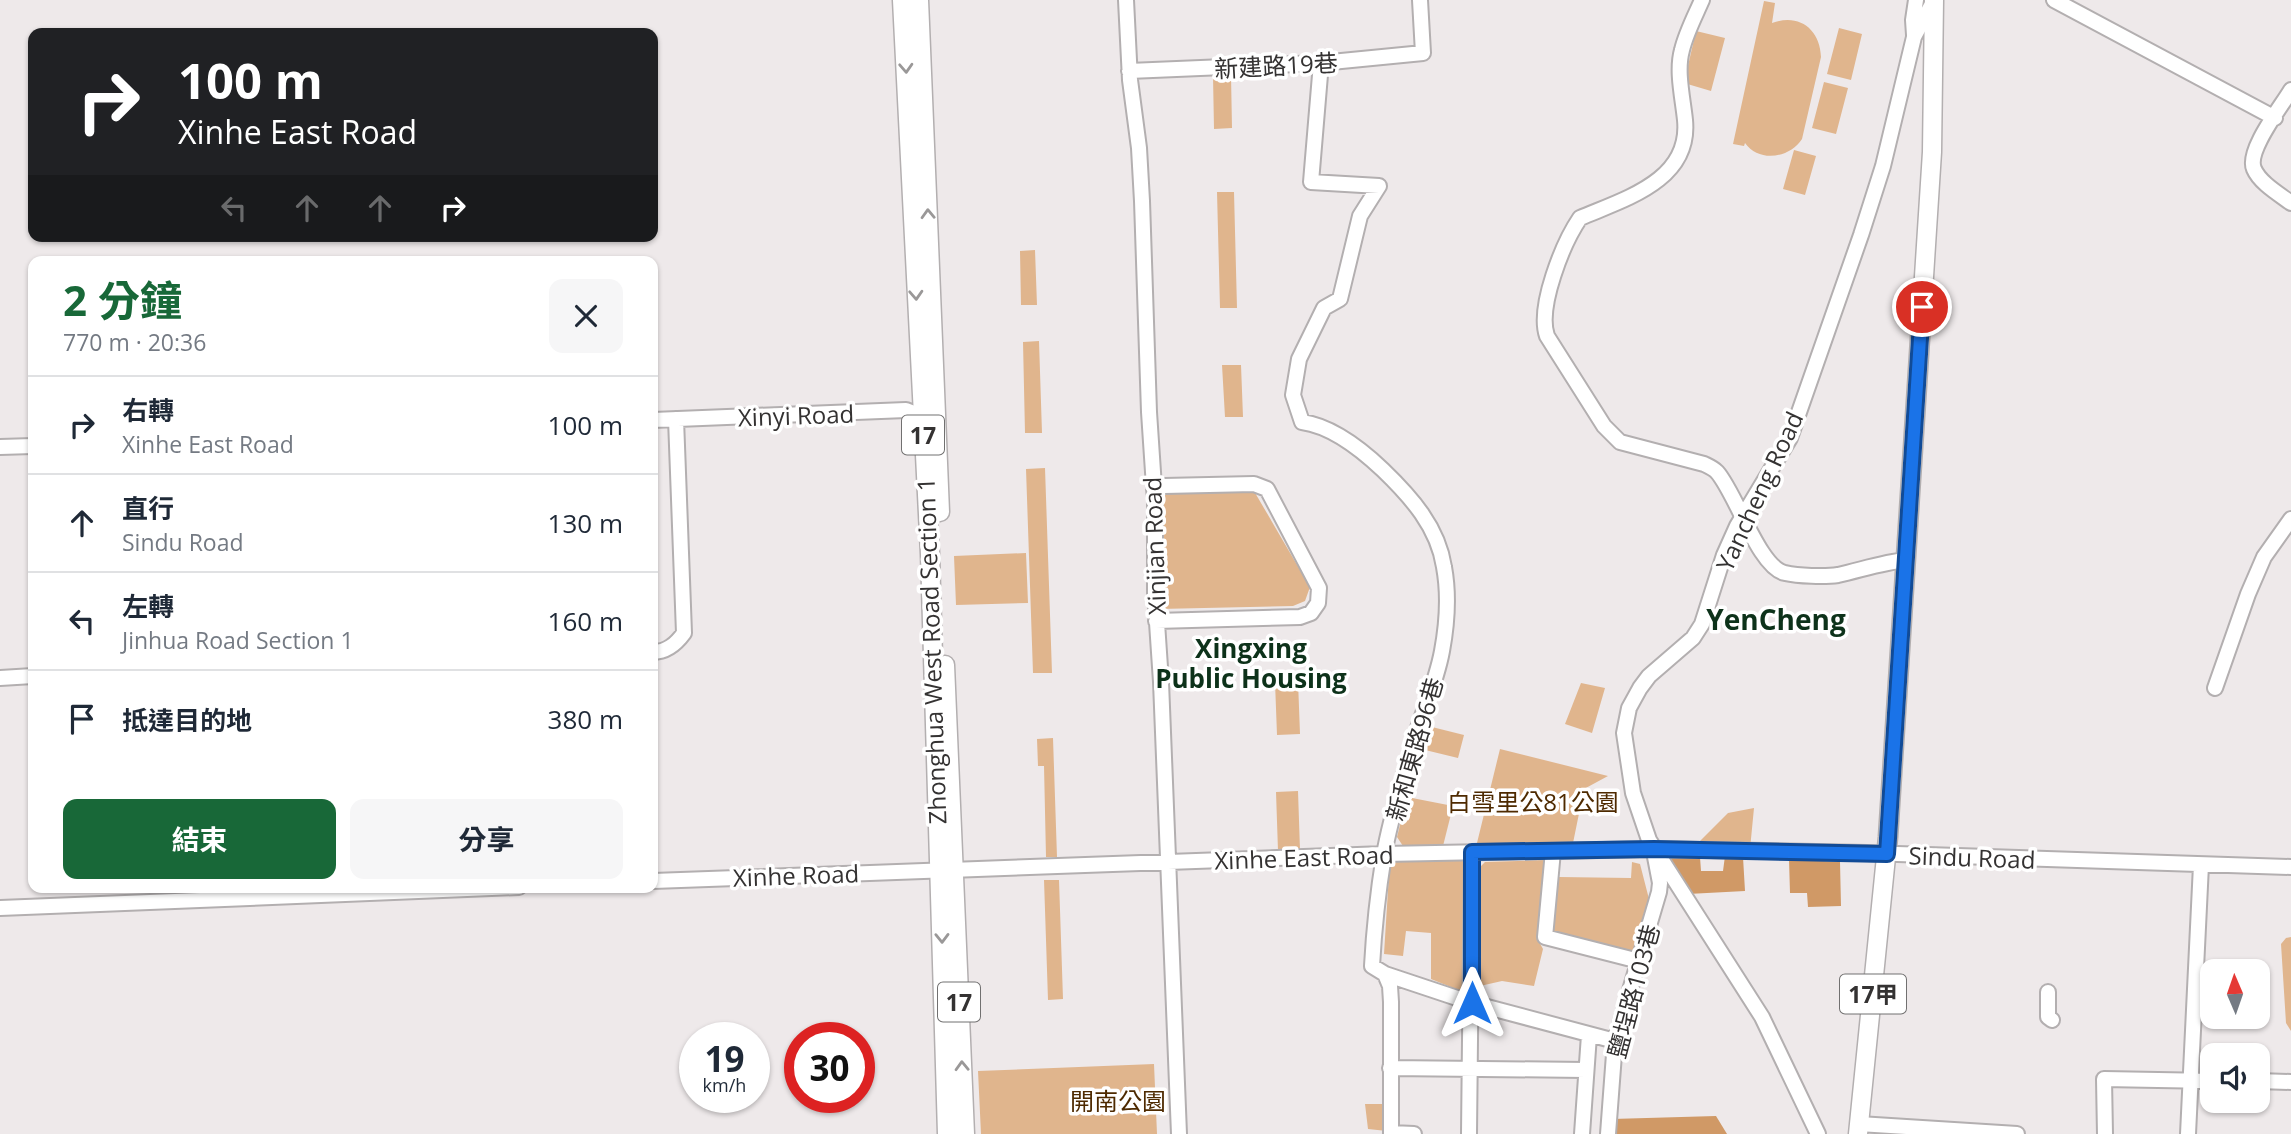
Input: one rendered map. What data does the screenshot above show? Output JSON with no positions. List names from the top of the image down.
{
  "streets": {
    "main road": ["17", "Zhonghua West Road Section 1", "17甲"],
    "street": [
      "新建路19巷",
      "Xinyi Road",
      "Yancheng Road",
      "Xinjian Road",
      "新和東路96巷",
      "Xinhe East Road",
      "Sindu Road",
      "Xinhe Road",
      "鹽埕路103巷"
    ]
  },
  "crossings": [
    ["新建路19巷", "Xinjian Road"],
    ["新建路19巷", "新和東路96巷"],
    ["Xinyi Road", "Zhonghua West Road Section 1"],
    ["Yancheng Road", "Xinhe East Road"],
    ["Yancheng Road", "Sindu Road"],
    ["Yancheng Road", "鹽埕路103巷"],
    ["Yancheng Road", "17甲"],
    ["Xinjian Road", "Xinhe East Road"],
    ["Zhonghua West Road Section 1", "Xinhe East Road"],
    ["Zhonghua West Road Section 1", "Xinhe Road"],
    ["新和東路96巷", "Xinhe East Road"],
    ["Xinhe East Road", "Sindu Road"],
    ["Xinhe East Road", "Xinhe Road"],
    ["Xinhe East Road", "鹽埕路103巷"],
    ["Sindu Road", "鹽埕路103巷"],
    ["Sindu Road", "17甲"]
  ],
  "districts": ["YenCheng", "Xingxing Public Housing"],
  "parks": ["白雪里公81公園", "開南公園"],
  "north": "top",
  "page": {
    "turn": ["100 m", "Xinhe East Road"],
    "heading": ["2 分鐘", "770 m · 20:36"],
    "list": [
      {
        "name": "右轉",
        "note": "Xinhe East Road",
        "value": "100 m"
      },
      {
        "name": "直行",
        "note": "Sindu Road",
        "value": "130 m"
      },
      {
        "name": "左轉",
        "note": "Jinhua Road Section 1",
        "value": "160 m"
      },
      {
        "name": "抵達目的地",
        "value": "380 m"
      }
    ],
    "buttons": ["結束", "分享"],
    "speed": "19 km/h",
    "limit": "30"
  }
}
